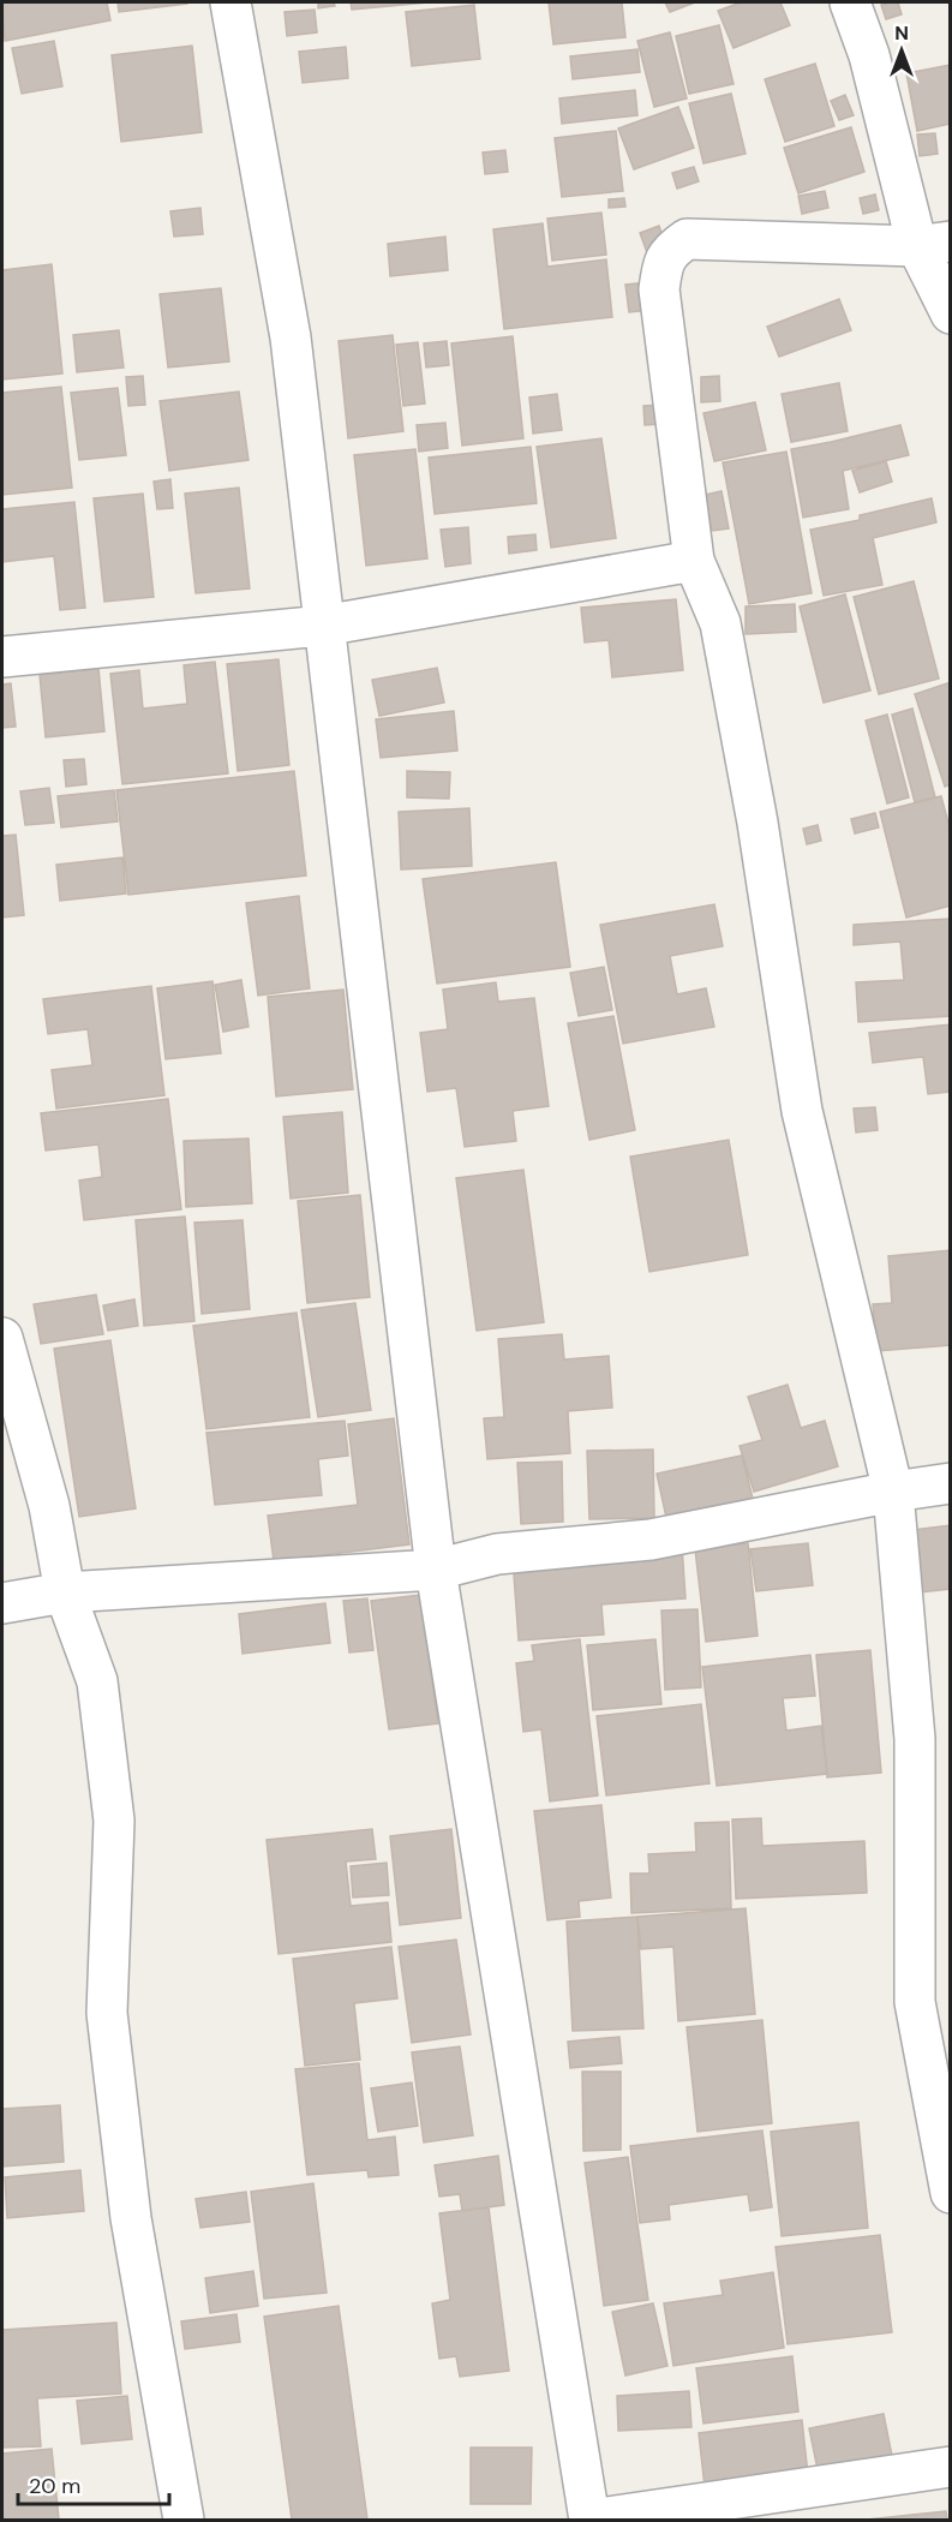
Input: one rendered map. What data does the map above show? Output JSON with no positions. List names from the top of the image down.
{
  "scale_bar": "20 m",
  "north": "top"
}
